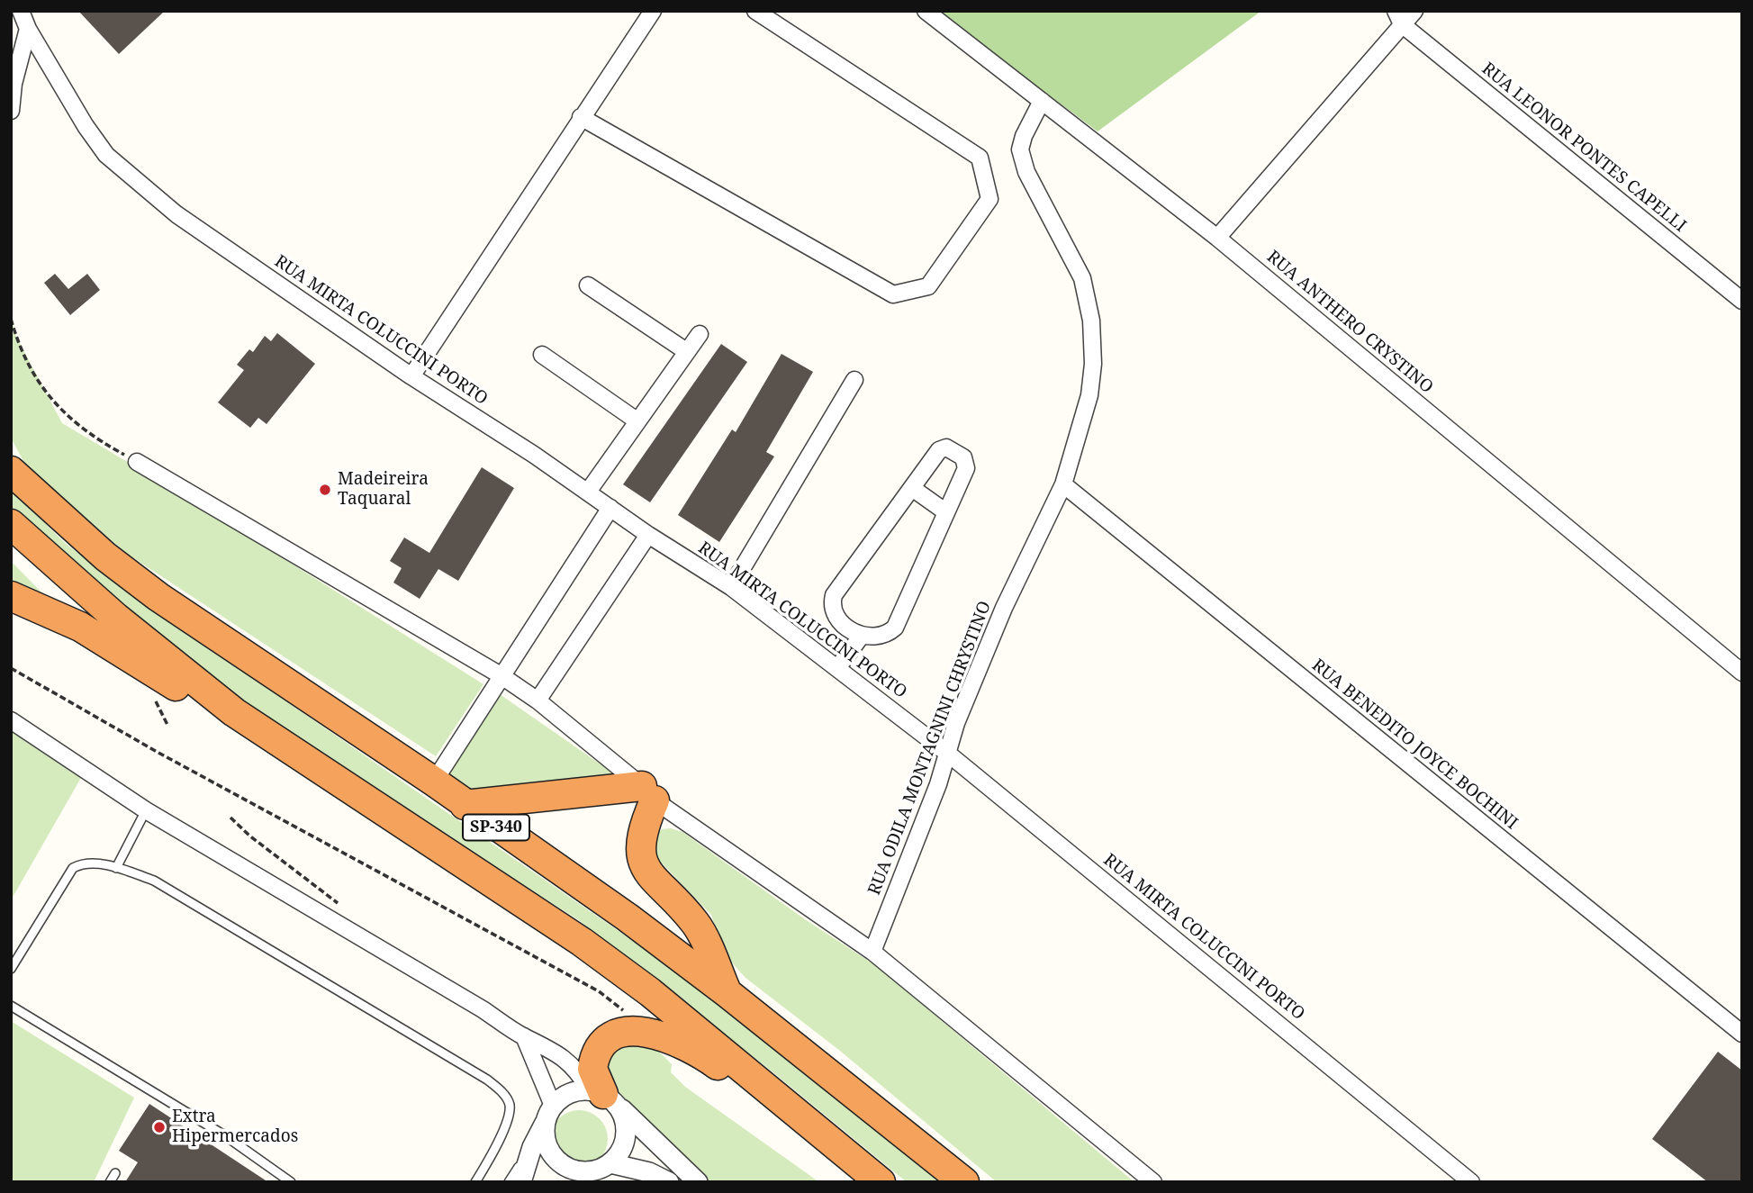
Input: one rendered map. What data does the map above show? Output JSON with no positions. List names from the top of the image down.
{
  "streets": {
    "highway": ["SP-340"],
    "street": [
      "RUA LEONOR PONTES CAPELLI",
      "RUA ANTHERO CRYSTINO",
      "RUA MIRTA COLUCCINI PORTO",
      "RUA BENEDITO JOYCE BOCHINI",
      "RUA ODILA MONTAGNINI CHRYSTINO"
    ]
  },
  "crossings": [
    ["RUA ANTHERO CRYSTINO", "RUA ODILA MONTAGNINI CHRYSTINO"],
    ["RUA MIRTA COLUCCINI PORTO", "RUA ODILA MONTAGNINI CHRYSTINO"],
    ["RUA BENEDITO JOYCE BOCHINI", "RUA ODILA MONTAGNINI CHRYSTINO"]
  ],
  "places": ["Madeireira Taquaral", "Extra Hipermercados"]
}
